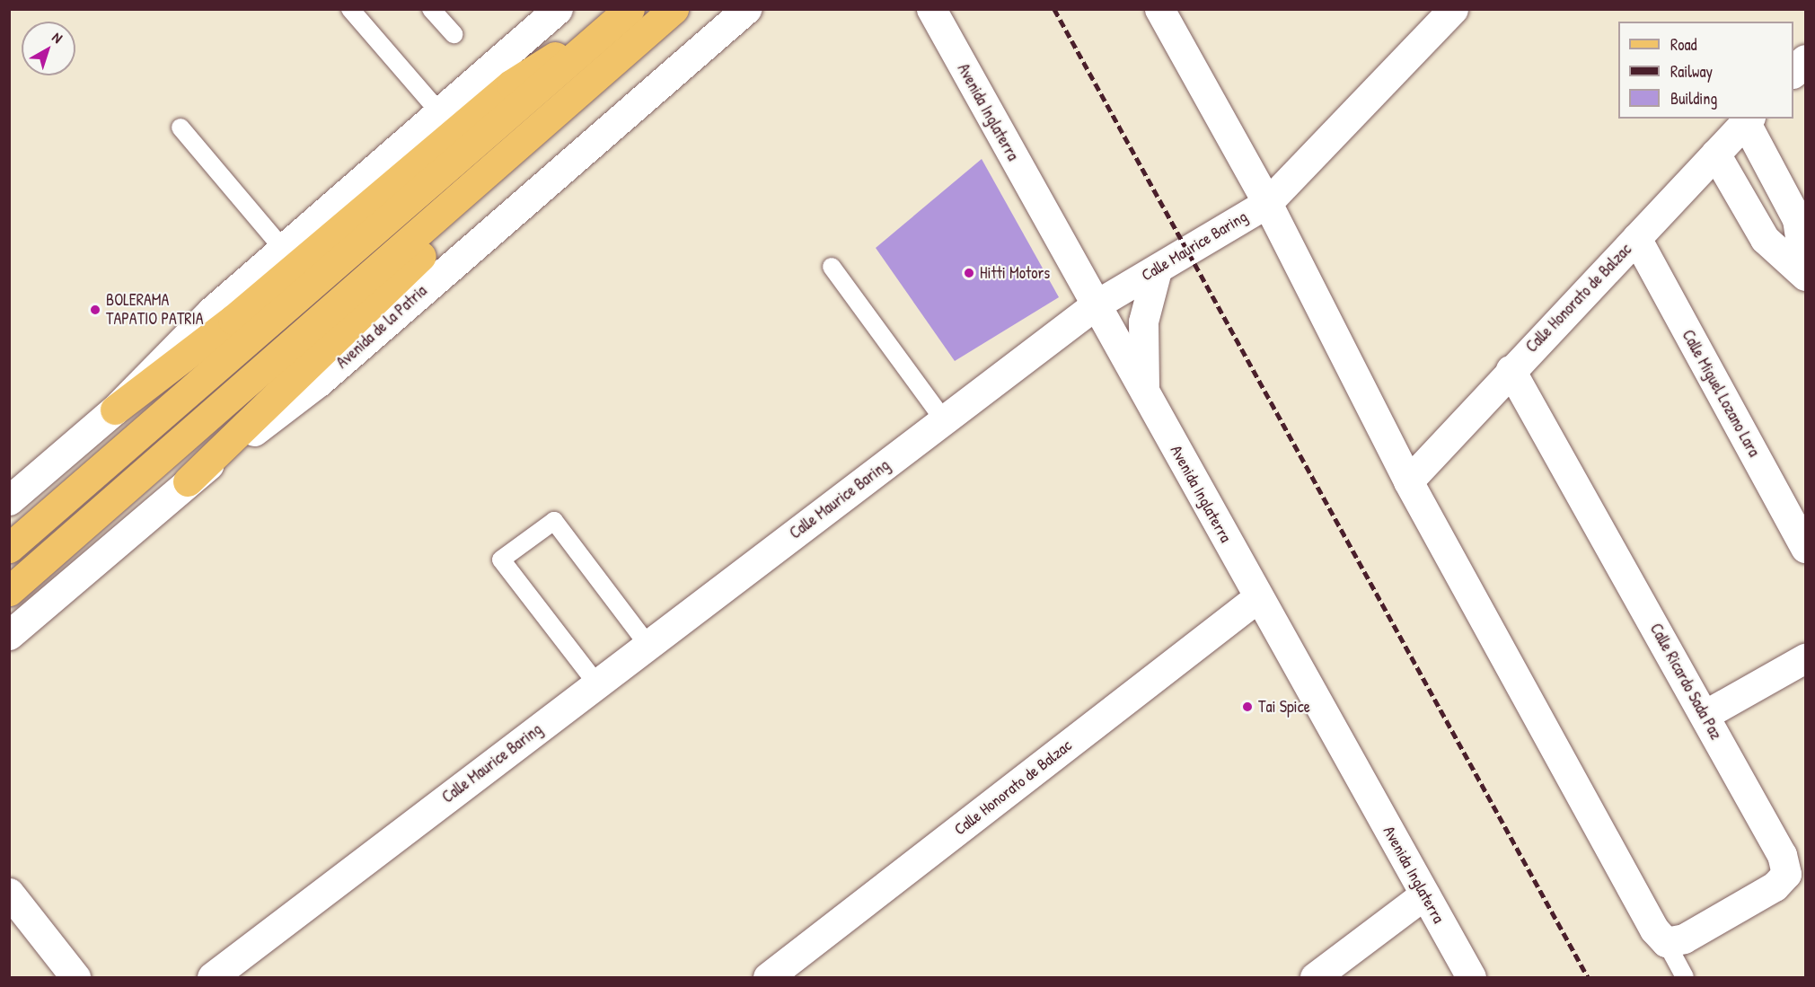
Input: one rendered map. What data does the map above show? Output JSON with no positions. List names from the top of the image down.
{
  "streets": {
    "street": [
      "Avenida Inglaterra",
      "Calle Maurice Baring",
      "Calle Honorato de Balzac",
      "Avenida de la Patria",
      "Calle Miguel Lozano Lara",
      "Calle Ricardo Sada Paz"
    ]
  },
  "crossings": [
    ["Avenida Inglaterra", "Calle Maurice Baring"],
    ["Avenida Inglaterra", "Calle Honorato de Balzac"],
    ["Calle Honorato de Balzac", "Calle Miguel Lozano Lara"],
    ["Calle Honorato de Balzac", "Calle Ricardo Sada Paz"]
  ],
  "places": ["Hitti Motors", "BOLERAMA TAPATIO PATRIA", "Tai Spice"],
  "legend": ["Road", "Railway", "Building"],
  "north": "top right"
}
